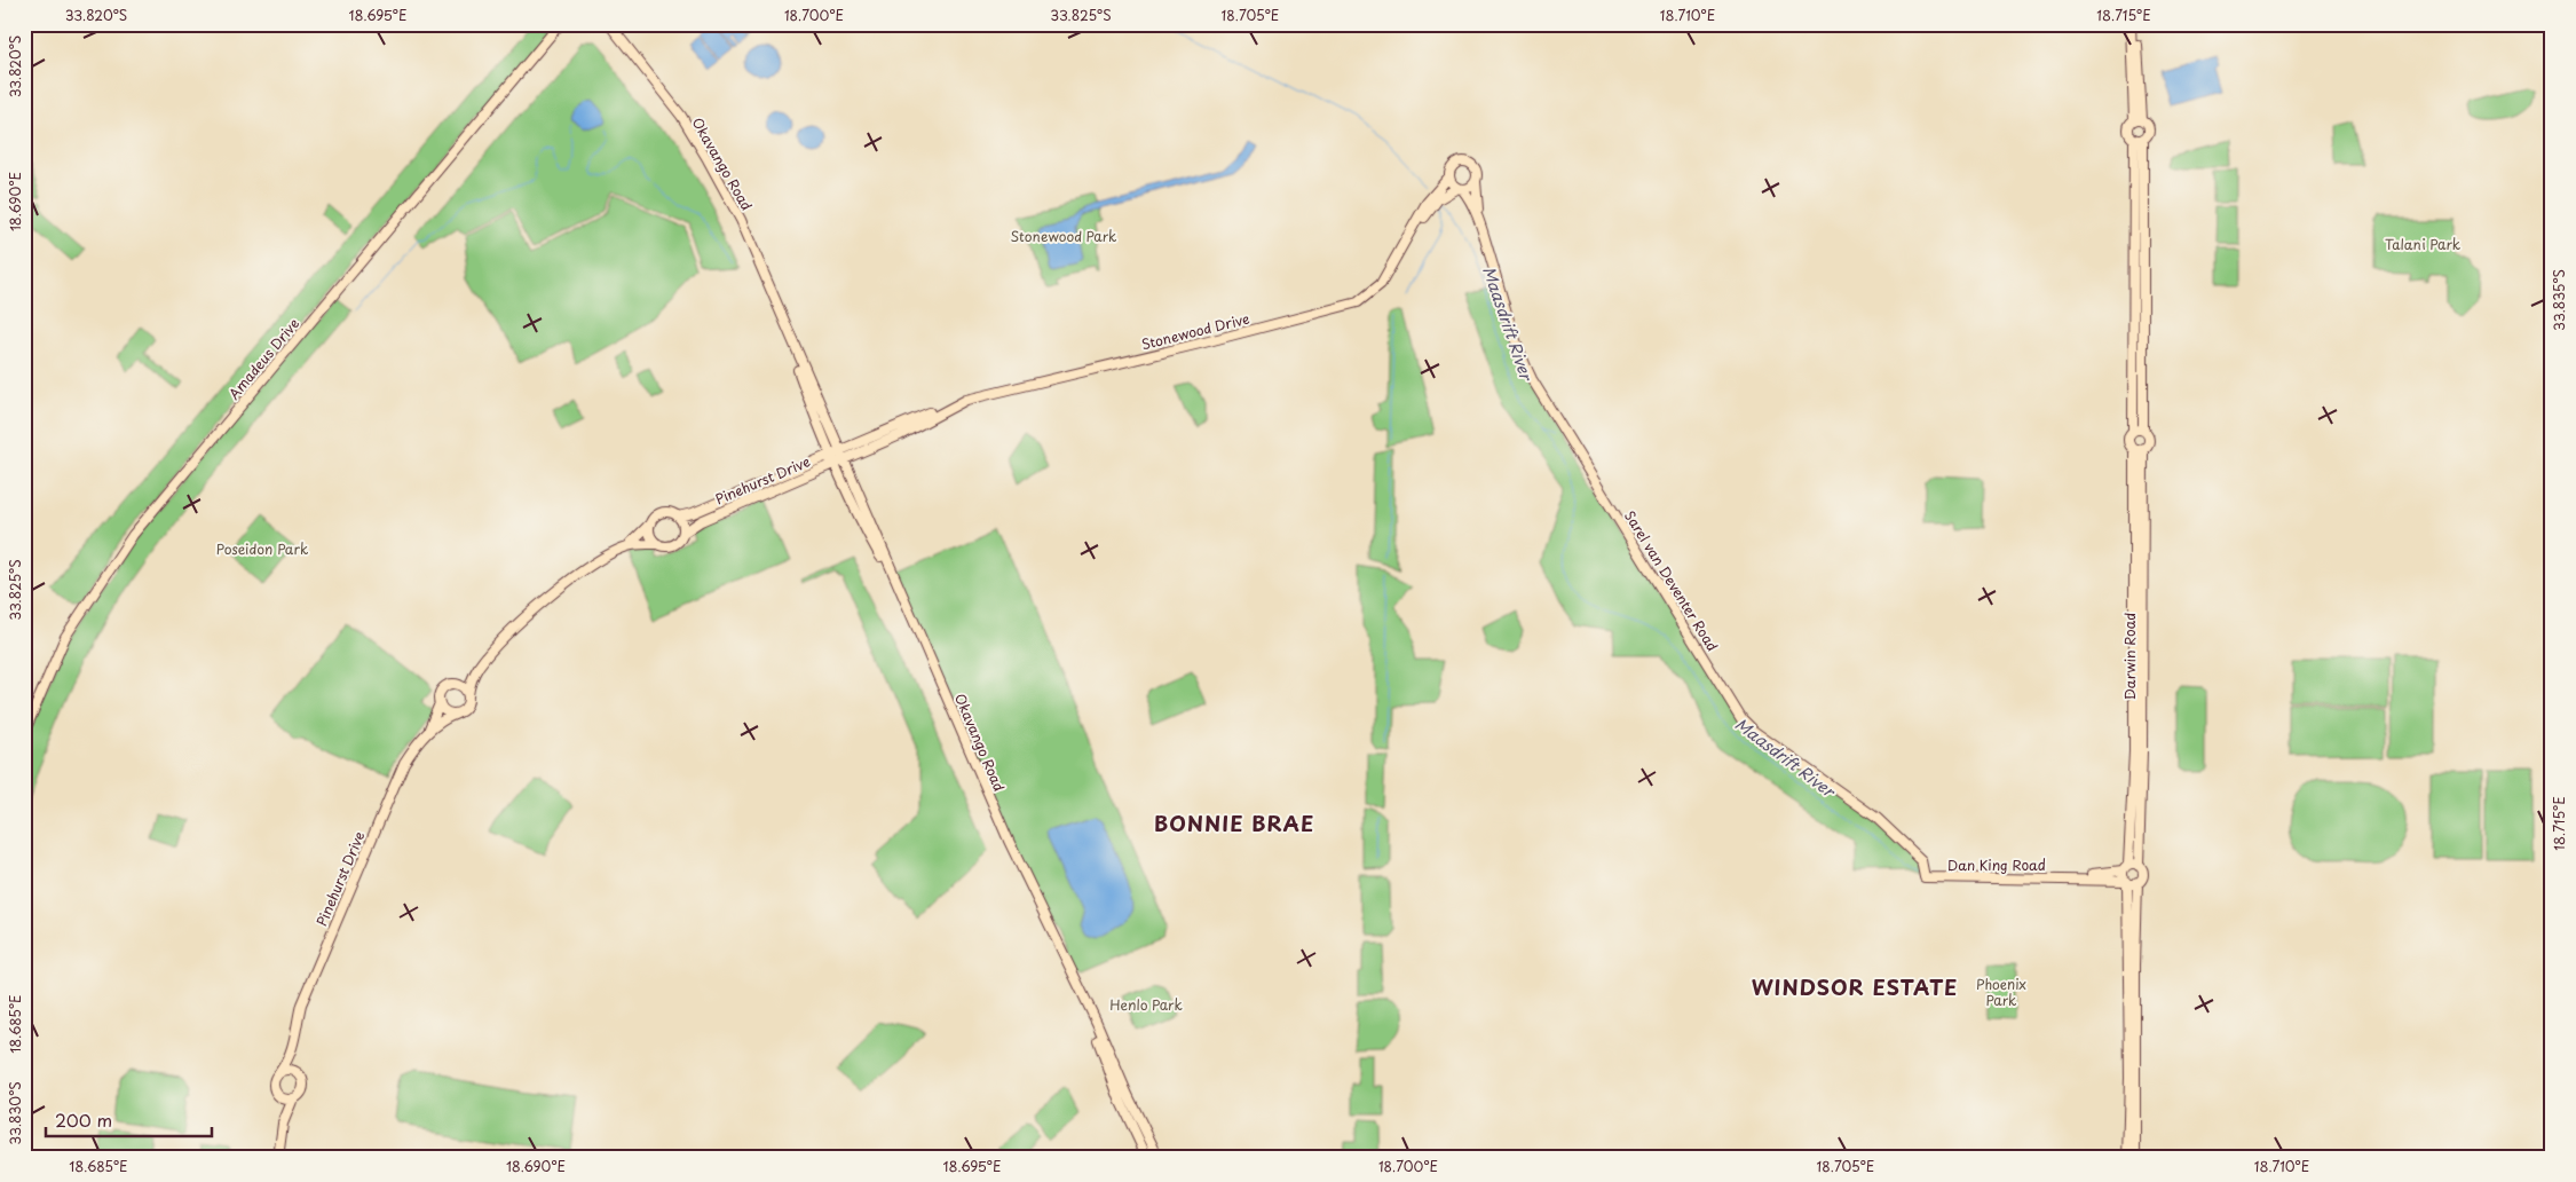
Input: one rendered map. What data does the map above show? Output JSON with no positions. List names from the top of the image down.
{
  "streets": {
    "street": [
      "Okavango Road",
      "Stonewood Drive",
      "Amadeus Drive",
      "Pinehurst Drive",
      "Sarel van Deventer Road",
      "Darwin Road",
      "Dan King Road"
    ]
  },
  "crossings": [
    ["Okavango Road", "Pinehurst Drive"],
    ["Stonewood Drive", "Pinehurst Drive"],
    ["Stonewood Drive", "Sarel van Deventer Road"],
    ["Sarel van Deventer Road", "Dan King Road"],
    ["Darwin Road", "Dan King Road"]
  ],
  "districts": ["BONNIE BRAE", "WINDSOR ESTATE"],
  "water": ["Maasdrift River"],
  "parks": [
    "Stonewood Park",
    "Talani Park",
    "Poseidon Park",
    "Phoenix Park",
    "Henlo Park"
  ],
  "scale_bar": "200 m",
  "coordinates": [
    "33.820°S",
    "18.695°E",
    "18.700°E",
    "33.825°S",
    "18.705°E",
    "18.710°E",
    "18.715°E",
    "18.690°E",
    "33.835°S",
    "18.685°E",
    "33.830°S"
  ]
}
